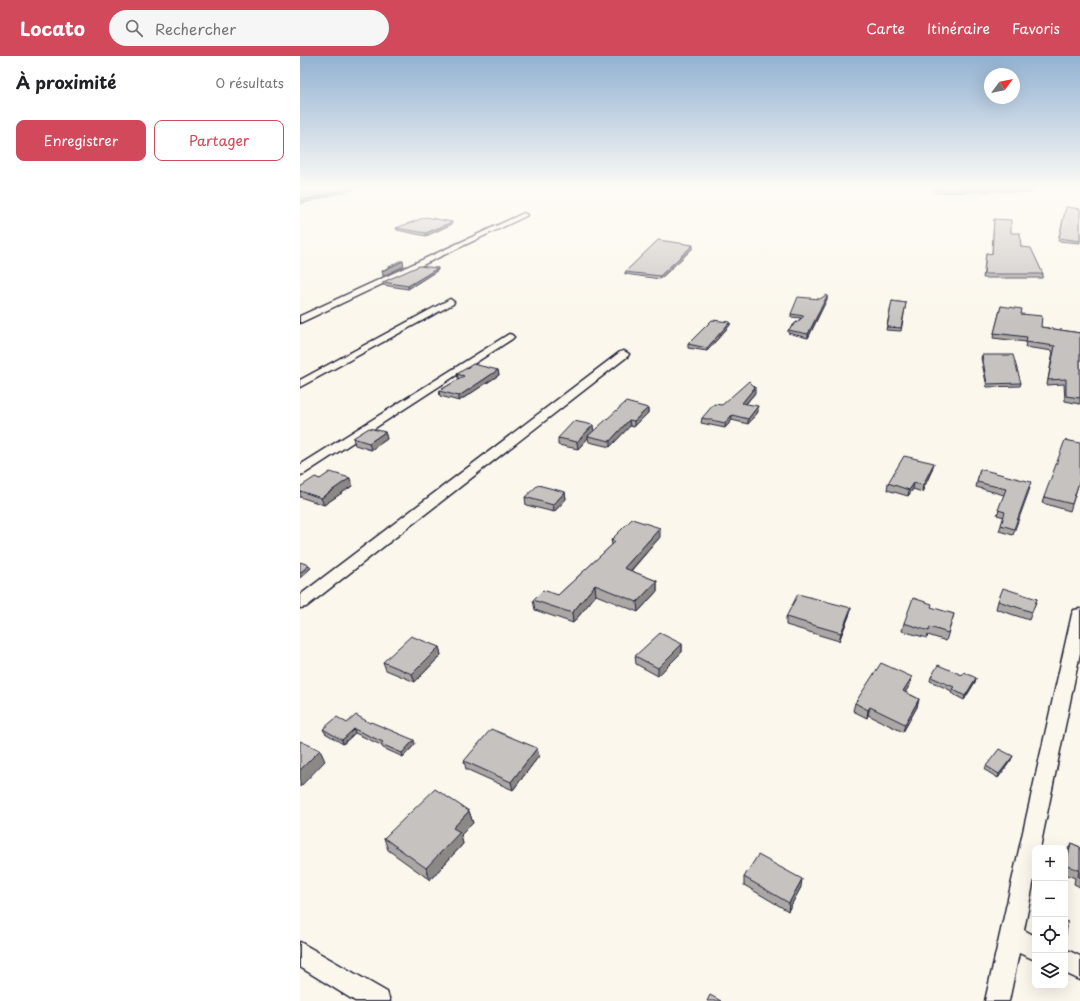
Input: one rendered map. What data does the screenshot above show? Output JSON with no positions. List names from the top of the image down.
{
  "north": "top right",
  "page": {
    "header": "Locato",
    "search": "Rechercher",
    "nav": ["Carte", "Itinéraire", "Favoris"],
    "heading": ["À proximité", "0 résultats"],
    "buttons": ["Enregistrer", "Partager"],
    "map_buttons": ["+", "−"]
  }
}
